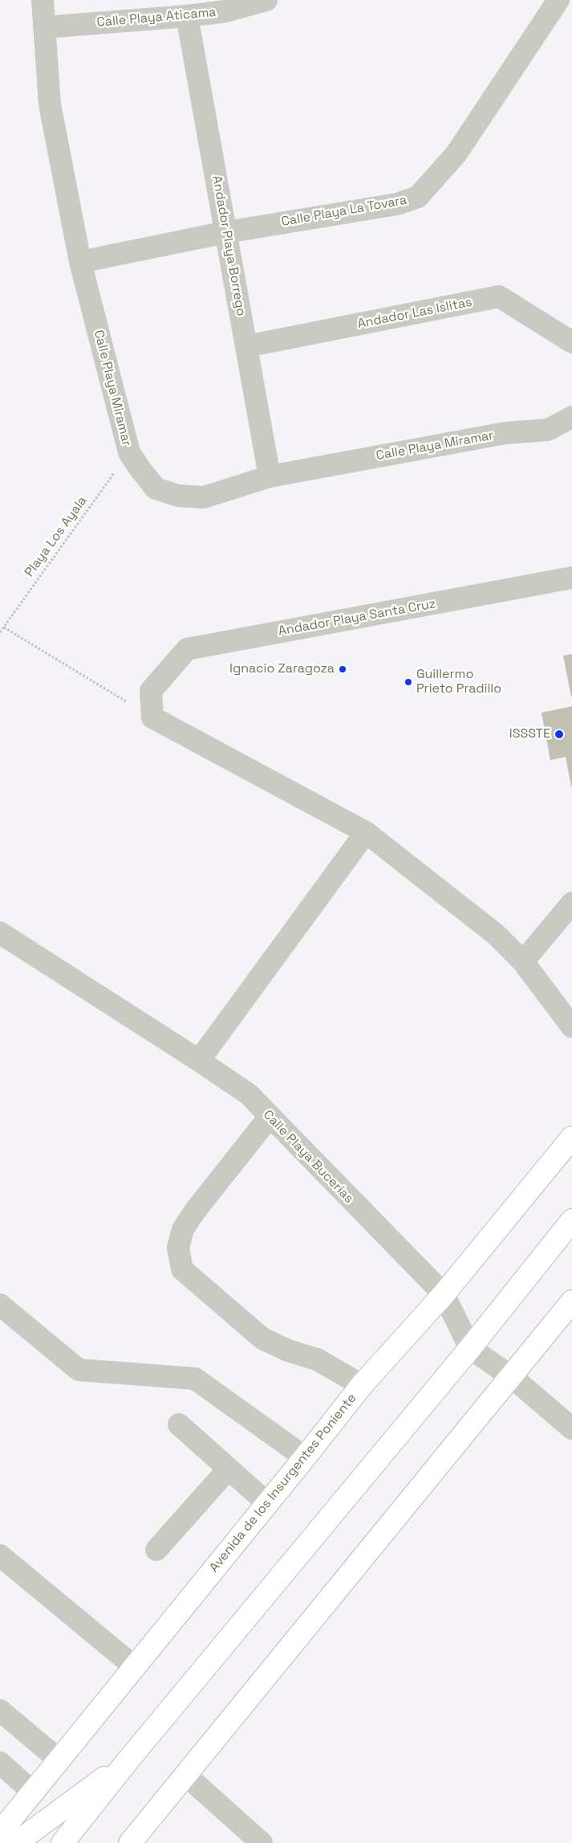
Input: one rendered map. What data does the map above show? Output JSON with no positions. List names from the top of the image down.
{
  "streets": {
    "main road": ["Avenida de los Insurgentes Poniente"],
    "street": [
      "Calle Playa Aticama",
      "Calle Playa La Tovara",
      "Andador Playa Borrego",
      "Andador Las Islitas",
      "Calle Playa Miramar",
      "Andador Playa Santa Cruz",
      "Calle Playa Bucerías"
    ],
    "path": ["Playa Los Ayala"]
  },
  "crossings": [
    ["Calle Playa Aticama", "Andador Playa Borrego"],
    ["Calle Playa Aticama", "Calle Playa Miramar"],
    ["Calle Playa La Tovara", "Andador Playa Borrego"],
    ["Calle Playa La Tovara", "Calle Playa Miramar"],
    ["Andador Playa Borrego", "Andador Las Islitas"],
    ["Andador Playa Borrego", "Calle Playa Miramar"],
    ["Calle Playa Miramar", "Playa Los Ayala"],
    ["Calle Playa Bucerías", "Avenida de los Insurgentes Poniente"]
  ],
  "places": ["Ignacio Zaragoza", "Guillermo Prieto Pradillo", "ISSSTE"]
}
